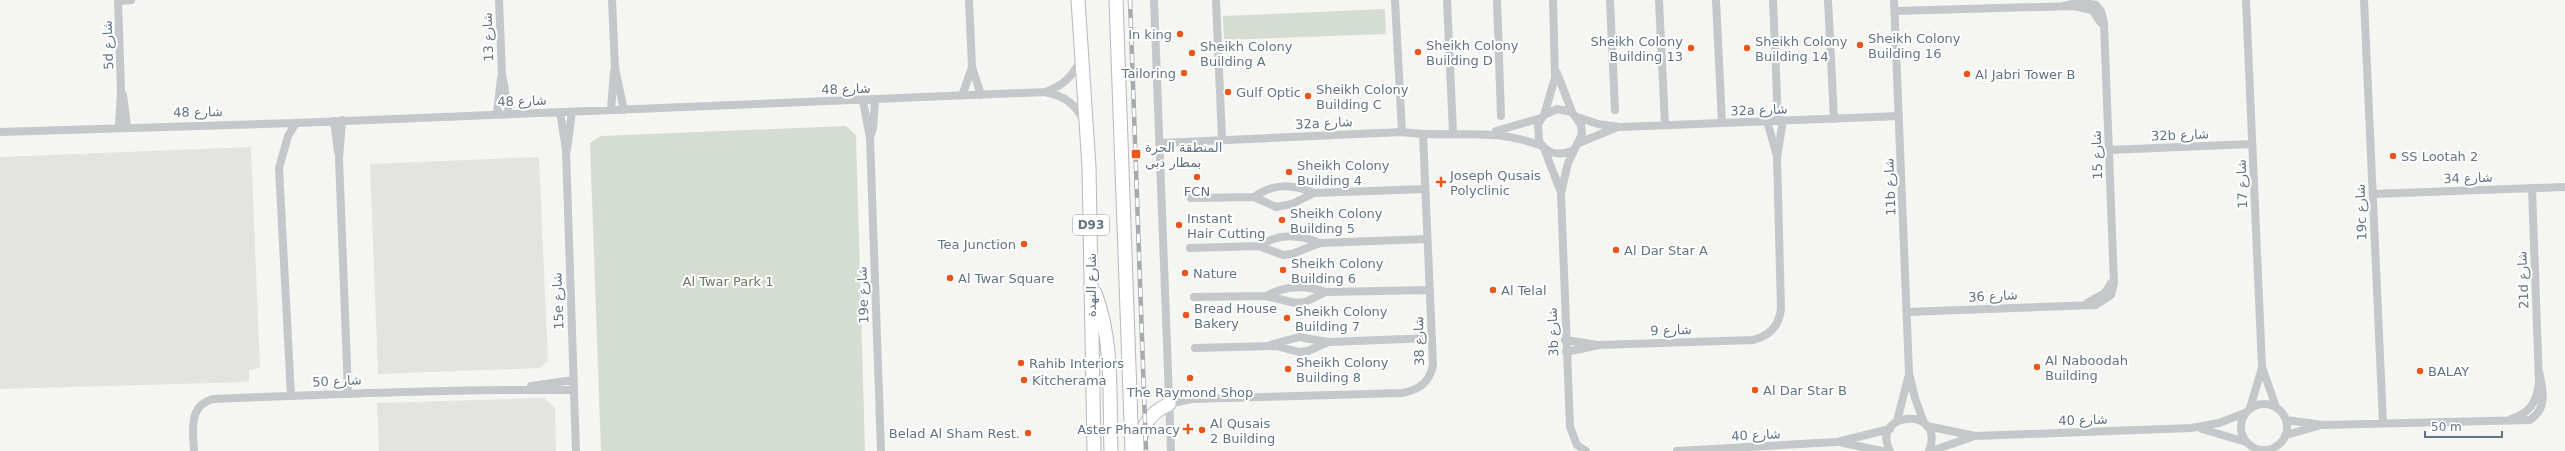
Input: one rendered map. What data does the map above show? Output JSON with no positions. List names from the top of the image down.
{
  "streets": {
    "main road": ["D93", "شارع النهدة"],
    "street": [
      "شارع 13",
      "5d شارع",
      "شارع 48",
      "32a شارع",
      "32b شارع",
      "شارع 15",
      "شارع 34",
      "شارع 17",
      "11b شارع",
      "19c شارع",
      "21d شارع",
      "19e شارع",
      "شارع 36",
      "15e شارع",
      "شارع 9",
      "3b شارع",
      "شارع 38",
      "شارع 50",
      "شارع 40"
    ]
  },
  "crossings": [
    ["شارع 13", "شارع 48"],
    ["5d شارع", "شارع 48"],
    ["شارع 48", "شارع النهدة"],
    ["شارع 48", "19e شارع"],
    ["شارع 48", "15e شارع"],
    ["32a شارع", "11b شارع"],
    ["32a شارع", "شارع 9"],
    ["32a شارع", "3b شارع"],
    ["32a شارع", "شارع 38"],
    ["32b شارع", "شارع 15"],
    ["32b شارع", "شارع 17"],
    ["شارع 15", "11b شارع"],
    ["شارع 15", "شارع 36"],
    ["شارع 34", "19c شارع"],
    ["شارع 34", "21d شارع"],
    ["شارع 17", "شارع 40"],
    ["11b شارع", "شارع 36"],
    ["11b شارع", "شارع 40"],
    ["19c شارع", "21d شارع"],
    ["15e شارع", "شارع 50"],
    ["شارع 9", "3b شارع"]
  ],
  "parks": ["Al Twar Park 1"],
  "places": {
    "other": [
      "In king",
      "Sheikh Colony Building 16",
      "Sheikh Colony Building 13",
      "Sheikh Colony Building 14",
      "Sheikh Colony Building D",
      "Sheikh Colony Building A",
      "Tailoring",
      "Al Jabri Tower B",
      "Gulf Optic",
      "Sheikh Colony Building C",
      "SS Lootah 2",
      "Sheikh Colony Building 4",
      "FCN",
      "Sheikh Colony Building 5",
      "Instant Hair Cutting",
      "Tea Junction",
      "Al Dar Star A",
      "Sheikh Colony Building 6",
      "Nature",
      "Al Twar Square",
      "Al Telal",
      "Bread House Bakery",
      "Sheikh Colony Building 7",
      "Rahib Interiors",
      "Al Naboodah Building",
      "Sheikh Colony Building 8",
      "BALAY",
      "The Raymond Shop",
      "Kitcherama",
      "Al Dar Star B",
      "Al Qusais 2 Building",
      "Belad Al Sham Rest."
    ],
    "transit": ["المنطقة الحرة بمطار دبي"],
    "health": ["Joseph Qusais Polyclinic", "Aster Pharmacy"]
  },
  "scale_bar": "50 m"
}
